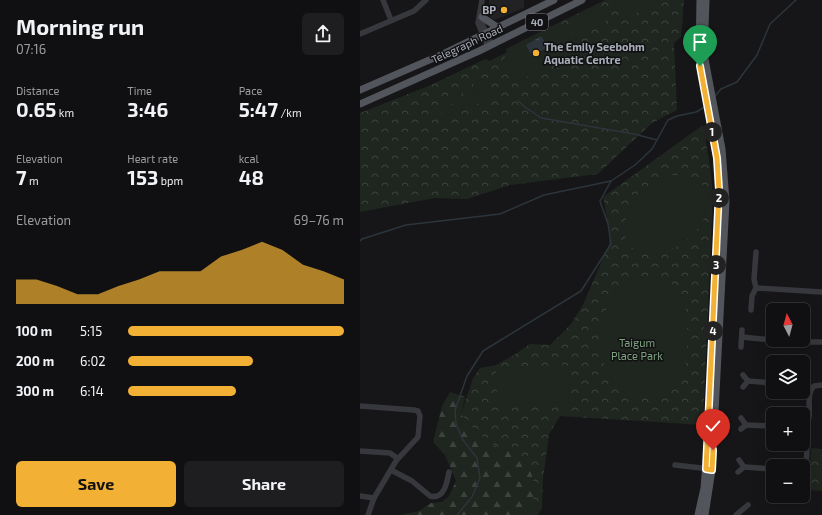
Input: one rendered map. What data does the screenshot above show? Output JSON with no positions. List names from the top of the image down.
{
  "streets": {
    "main road": ["40", "Telegraph Road"]
  },
  "parks": ["Taigum Place Park"],
  "places": ["BP", "The Emily Seebohm Aquatic Centre"],
  "north": "top",
  "page": {
    "heading": ["Morning run", "07:16"],
    "stats": [
      ["Distance", "0.65 km"],
      ["Time", "3:46"],
      ["Pace", "5:47 /km"],
      ["Elevation", "7 m"],
      ["Heart rate", "153 bpm"],
      ["kcal", "48"]
    ],
    "pins": [
      "1",
      "2",
      "3",
      "4"
    ],
    "chart": ["Elevation", "69–76 m"],
    "map_buttons": ["+", "−"],
    "list": [
      {
        "name": "100 m",
        "note": "5:15"
      },
      {
        "name": "200 m",
        "note": "6:02"
      },
      {
        "name": "300 m",
        "note": "6:14"
      }
    ],
    "buttons": ["Save", "Share"]
  }
}
